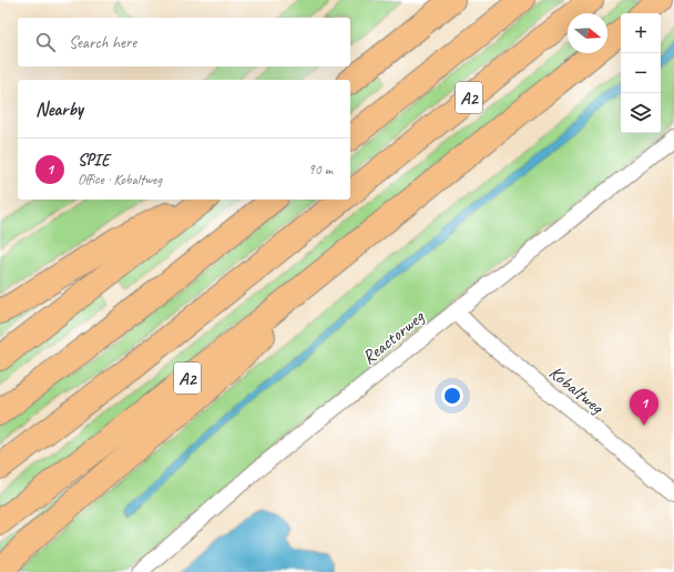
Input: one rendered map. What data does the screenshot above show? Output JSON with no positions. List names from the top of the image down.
{
  "streets": {
    "highway": ["A2"],
    "street": ["Reactorweg", "Kobaltweg"]
  },
  "crossings": [
    ["Reactorweg", "Kobaltweg"]
  ],
  "north": "right",
  "page": {
    "map_buttons": ["+", "−"],
    "search": "Search here",
    "heading": "Nearby",
    "list": [
      {
        "mark": "1",
        "name": "SPIE",
        "note": "Office · Kobaltweg",
        "value": "90 m"
      }
    ],
    "pins": "1"
  }
}
